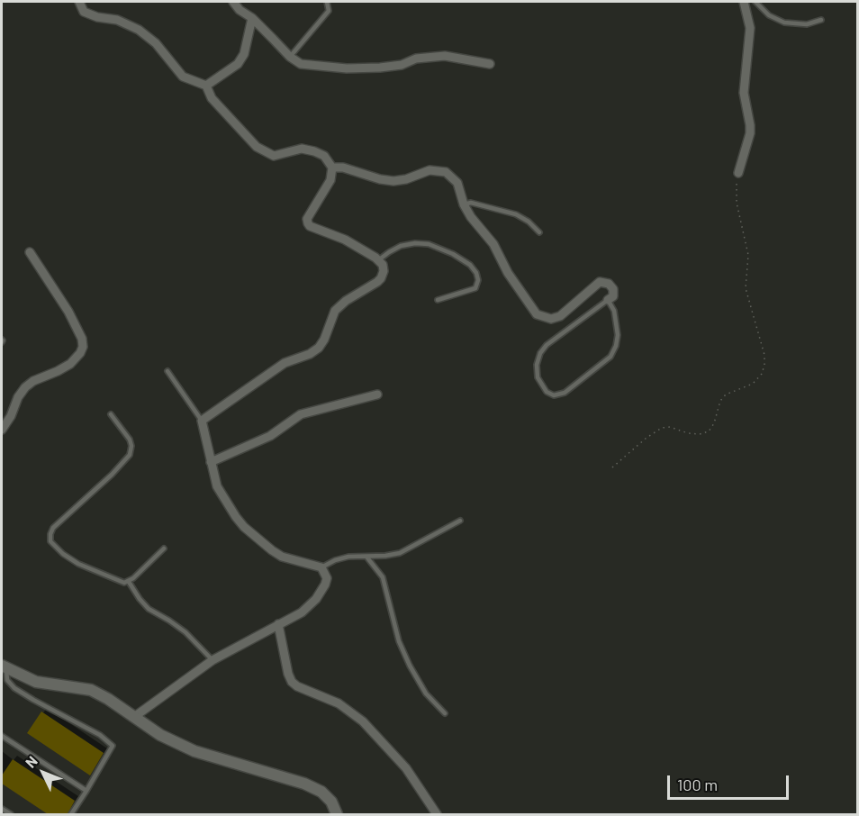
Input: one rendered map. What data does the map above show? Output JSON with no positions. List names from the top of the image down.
{
  "scale_bar": "100 m",
  "north": "top left"
}
